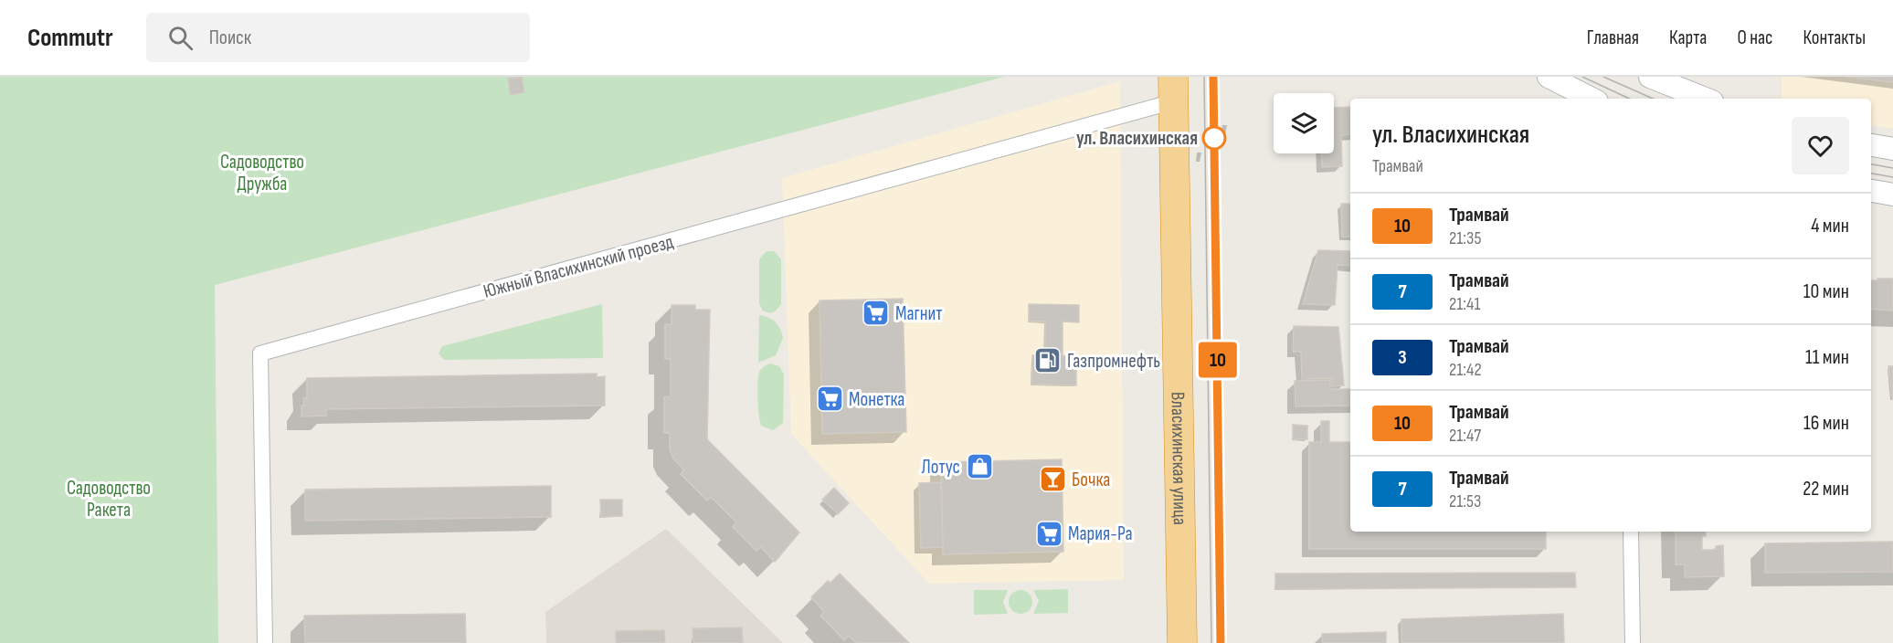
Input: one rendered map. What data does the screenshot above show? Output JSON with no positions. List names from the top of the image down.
{
  "streets": {
    "highway": ["Власихинская улица"],
    "street": ["Южный Власихинский проезд"]
  },
  "crossings": [
    ["Южный Власихинский проезд", "Власихинская улица"]
  ],
  "parks": ["Садоводство Дружба", "Садоводство Ракета"],
  "places": {
    "other": ["ул. Власихинская"],
    "supermarket": ["Магнит", "Монетка", "Мария-Ра"],
    "fuel station": ["Газпромнефть"],
    "shop": ["Лотус"],
    "bar": ["Бочка"]
  },
  "lines": ["tram line 10"],
  "page": {
    "header": "Commutr",
    "search": "Поиск",
    "nav": [
      "Главная",
      "Карта",
      "О нас",
      "Контакты"
    ],
    "on_map": "10",
    "heading": ["ул. Власихинская", "Трамвай"],
    "list": [
      {
        "mark": "10",
        "name": "Трамвай",
        "note": "21:35",
        "value": "4 мин"
      },
      {
        "mark": "7",
        "name": "Трамвай",
        "note": "21:41",
        "value": "10 мин"
      },
      {
        "mark": "3",
        "name": "Трамвай",
        "note": "21:42",
        "value": "11 мин"
      },
      {
        "mark": "10",
        "name": "Трамвай",
        "note": "21:47",
        "value": "16 мин"
      },
      {
        "mark": "7",
        "name": "Трамвай",
        "note": "21:53",
        "value": "22 мин"
      }
    ]
  }
}
